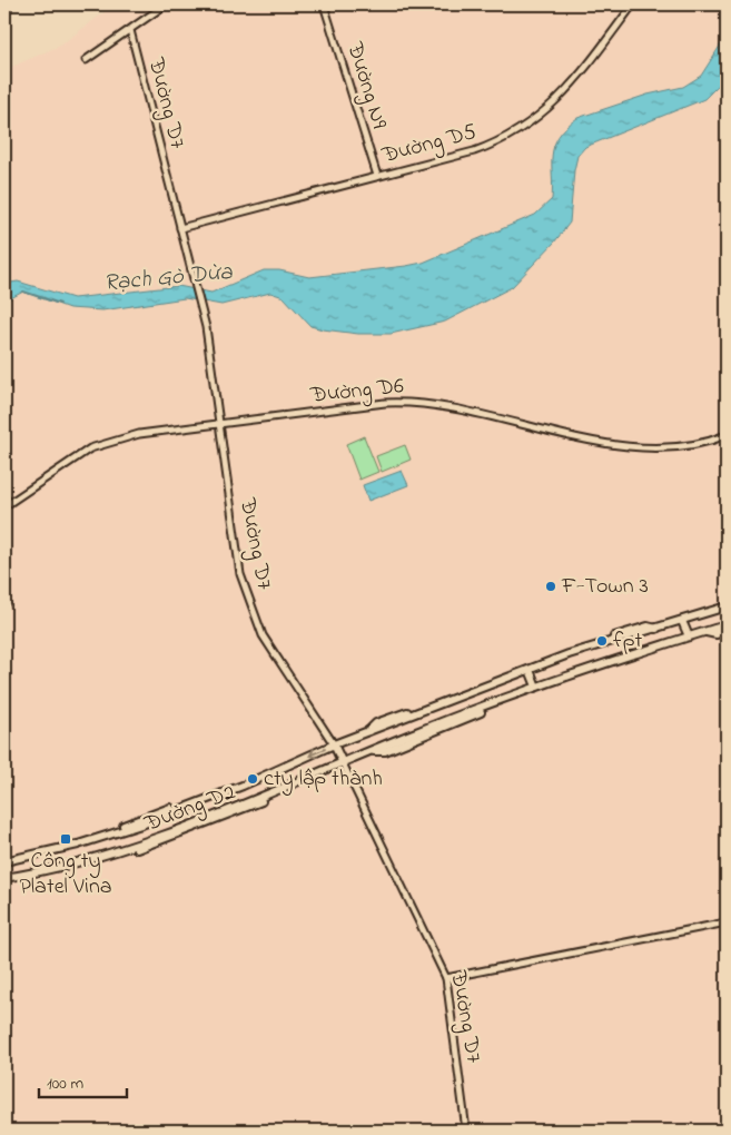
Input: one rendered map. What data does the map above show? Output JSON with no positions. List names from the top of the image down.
{
  "streets": {
    "main road": ["Đường D2"],
    "street": [
      "Đường N9",
      "Đường D7",
      "Đường D5",
      "Đường D6"
    ]
  },
  "crossings": [
    ["Đường N9", "Đường D5"],
    ["Đường D7", "Đường D5"],
    ["Đường D7", "Đường D6"],
    ["Đường D7", "Đường D2"]
  ],
  "water": ["Rạch Gò Dừa"],
  "places": {
    "other": ["F-Town 3", "fpt", "cty lập thành"],
    "transit": ["Công ty Platel Vina"]
  },
  "scale_bar": "100 m"
}
